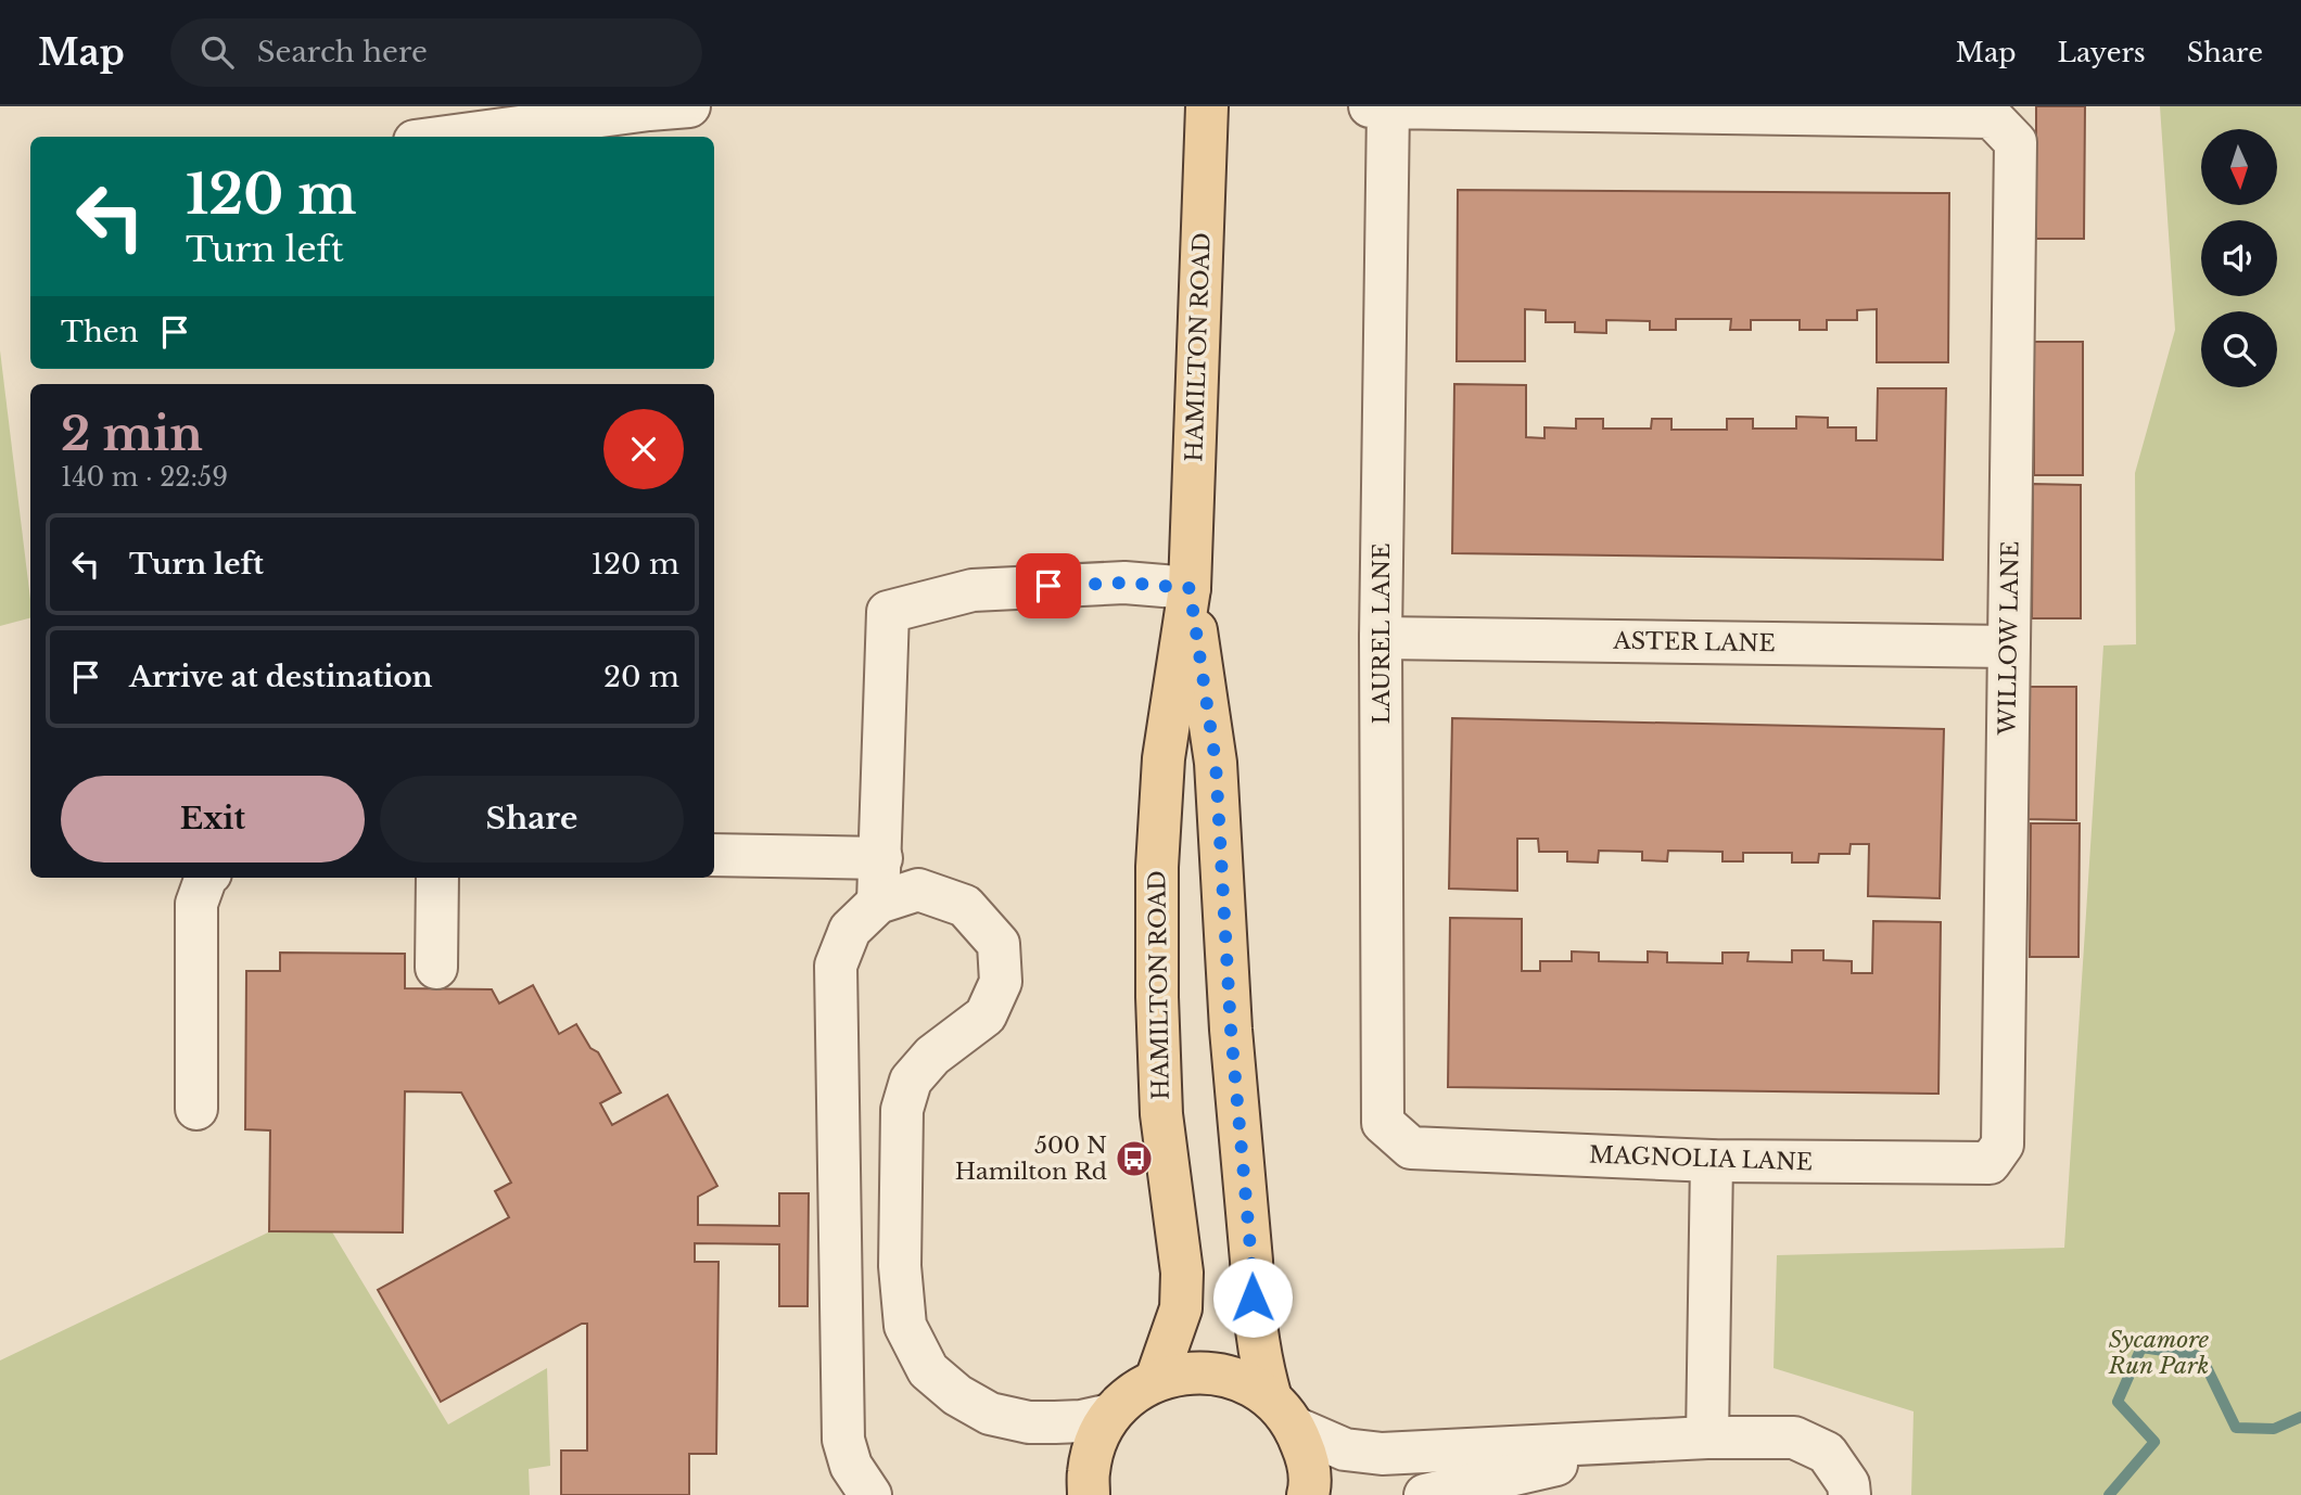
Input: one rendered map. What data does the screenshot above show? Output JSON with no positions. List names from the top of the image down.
{
  "streets": {
    "main road": ["HAMILTON ROAD"],
    "street": [
      "LAUREL LANE",
      "WILLOW LANE",
      "ASTER LANE",
      "MAGNOLIA LANE"
    ]
  },
  "crossings": [
    ["LAUREL LANE", "WILLOW LANE"],
    ["LAUREL LANE", "ASTER LANE"],
    ["LAUREL LANE", "MAGNOLIA LANE"],
    ["WILLOW LANE", "ASTER LANE"],
    ["WILLOW LANE", "MAGNOLIA LANE"]
  ],
  "parks": ["Sycamore Run Park"],
  "places": {
    "bus stop": ["500 N Hamilton Rd"]
  },
  "north": "bottom",
  "page": {
    "header": "Map",
    "search": "Search here",
    "nav": ["Map", "Layers", "Share"],
    "turn": ["120 m", "Turn left"],
    "then": "Then",
    "heading": ["2 min", "140 m · 22:59"],
    "list": [
      {
        "name": "Turn left",
        "value": "120 m"
      },
      {
        "name": "Arrive at destination",
        "value": "20 m"
      }
    ],
    "buttons": ["Exit", "Share"]
  }
}
